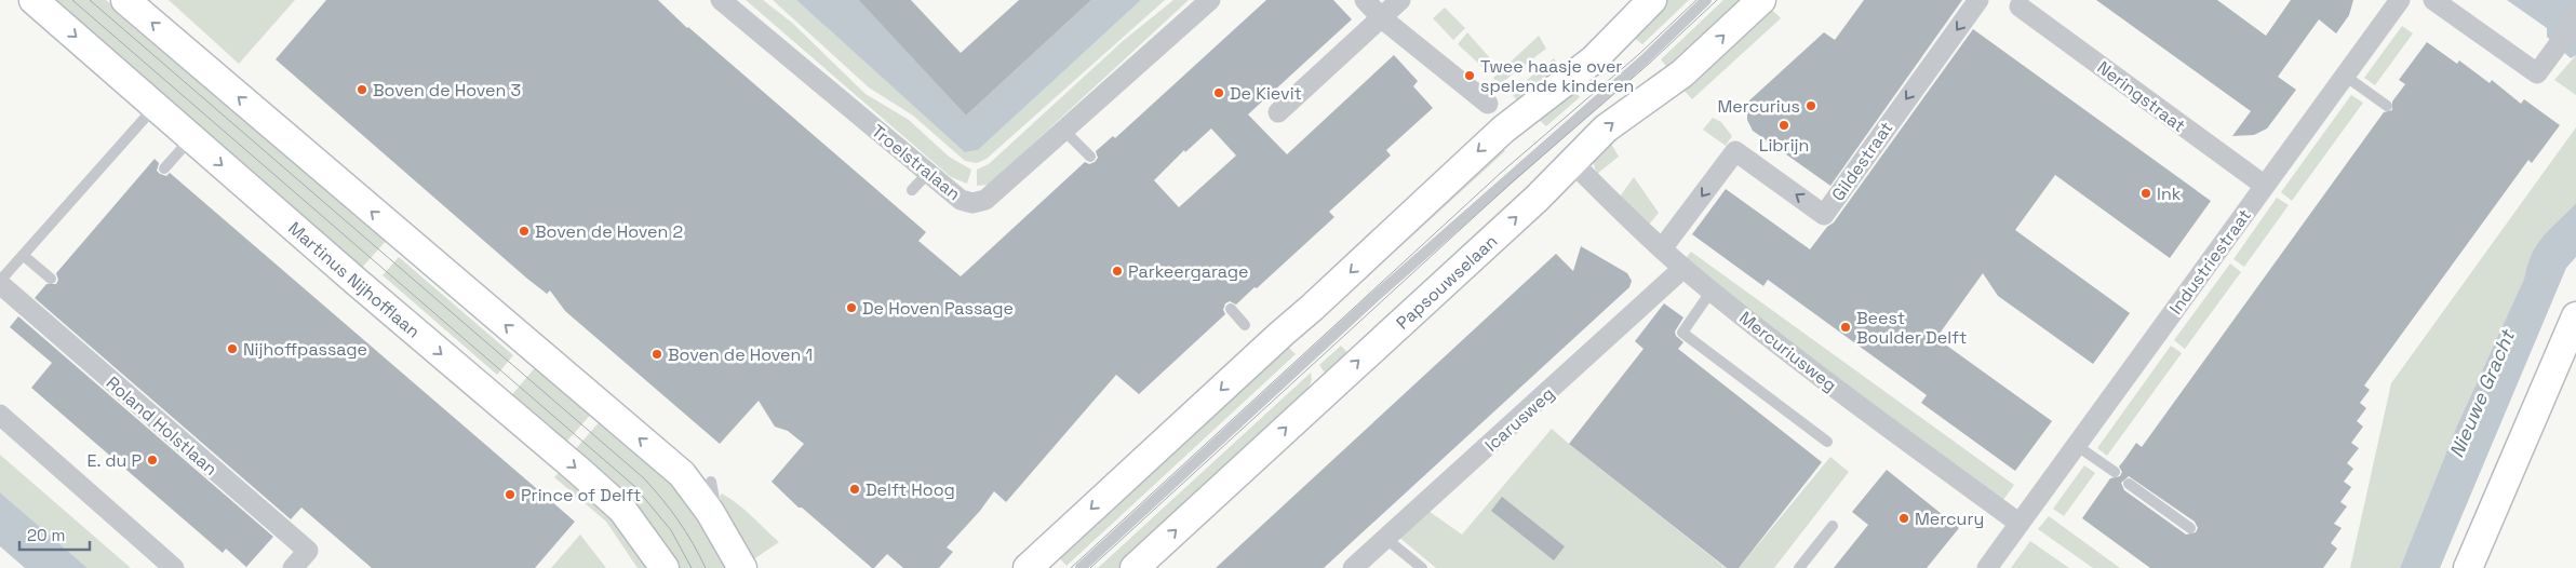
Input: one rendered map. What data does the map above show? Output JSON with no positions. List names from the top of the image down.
{
  "streets": {
    "street": [
      "Neringstraat",
      "Gildestraat",
      "Troelstralaan",
      "Industriestraat",
      "Martinus Nijhofflaan",
      "Papsouwselaan",
      "Mercuriusweg",
      "Icarusweg",
      "Roland Holstlaan"
    ]
  },
  "crossings": [
    ["Neringstraat", "Industriestraat"],
    ["Gildestraat", "Mercuriusweg"],
    ["Industriestraat", "Mercuriusweg"],
    ["Papsouwselaan", "Mercuriusweg"],
    ["Mercuriusweg", "Icarusweg"]
  ],
  "one_way": ["Gildestraat"],
  "water": ["Nieuwe Gracht"],
  "places": [
    "Twee haasje over spelende kinderen",
    "Boven de Hoven 3",
    "De Kievit",
    "Mercurius",
    "Librijn",
    "Ink",
    "Boven de Hoven 2",
    "Parkeergarage",
    "De Hoven Passage",
    "Beest Boulder Delft",
    "Nijhoffpassage",
    "Boven de Hoven 1",
    "E. du P",
    "Delft Hoog",
    "Prince of Delft",
    "Mercury"
  ],
  "scale_bar": "20 m"
}
